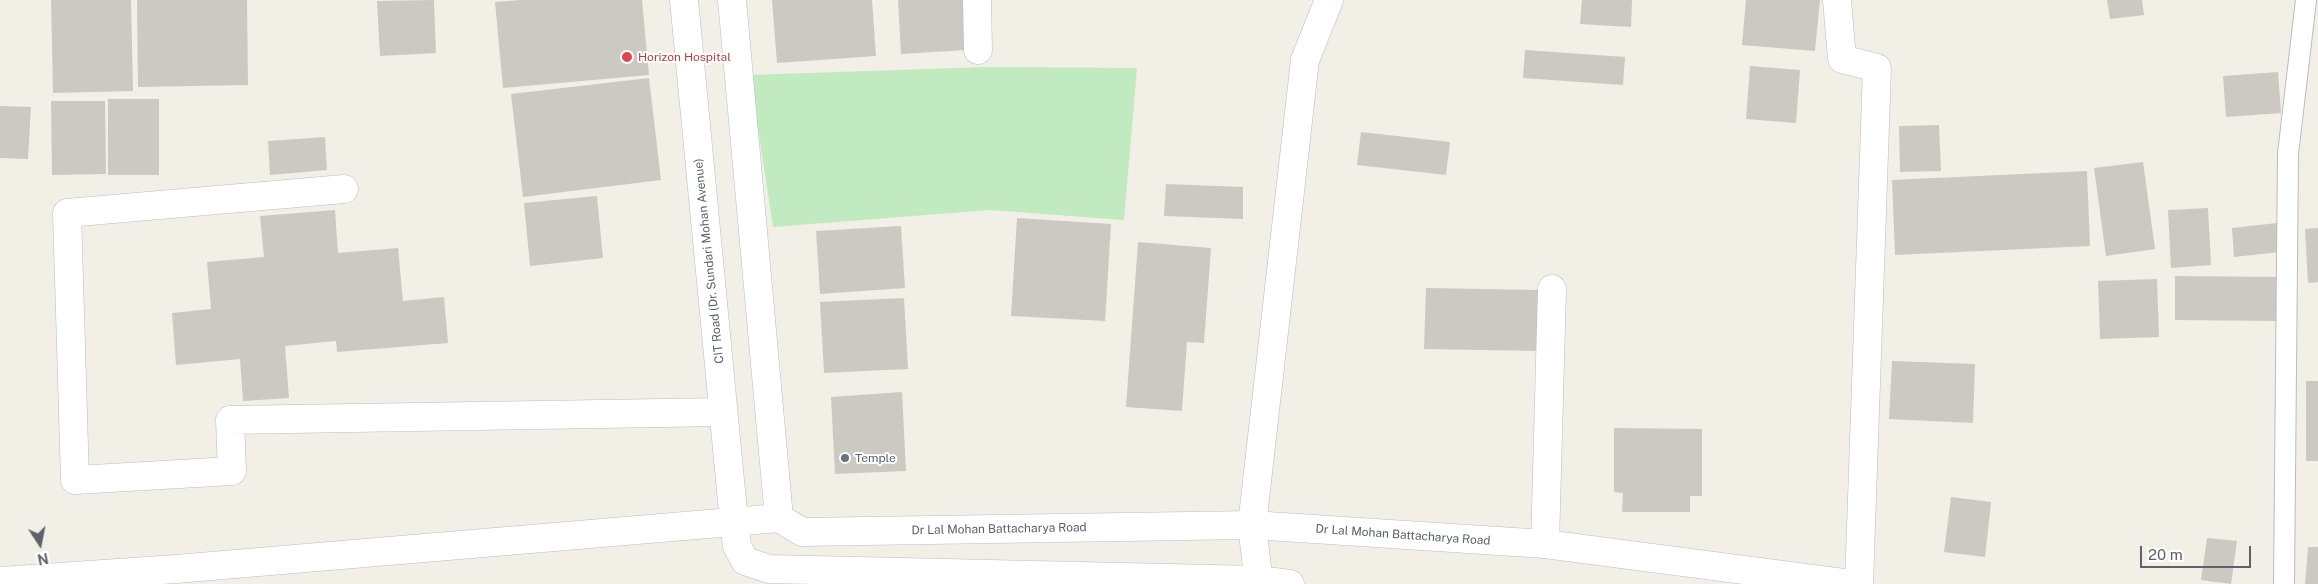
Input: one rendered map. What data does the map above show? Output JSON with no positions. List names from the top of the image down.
{
  "streets": {
    "street": ["CIT Road (Dr. Sundari Mohan Avenue)", "Dr Lal Mohan Battacharya Road"]
  },
  "places": ["Horizon Hospital", "Temple"],
  "scale_bar": "20 m",
  "north": "bottom"
}
